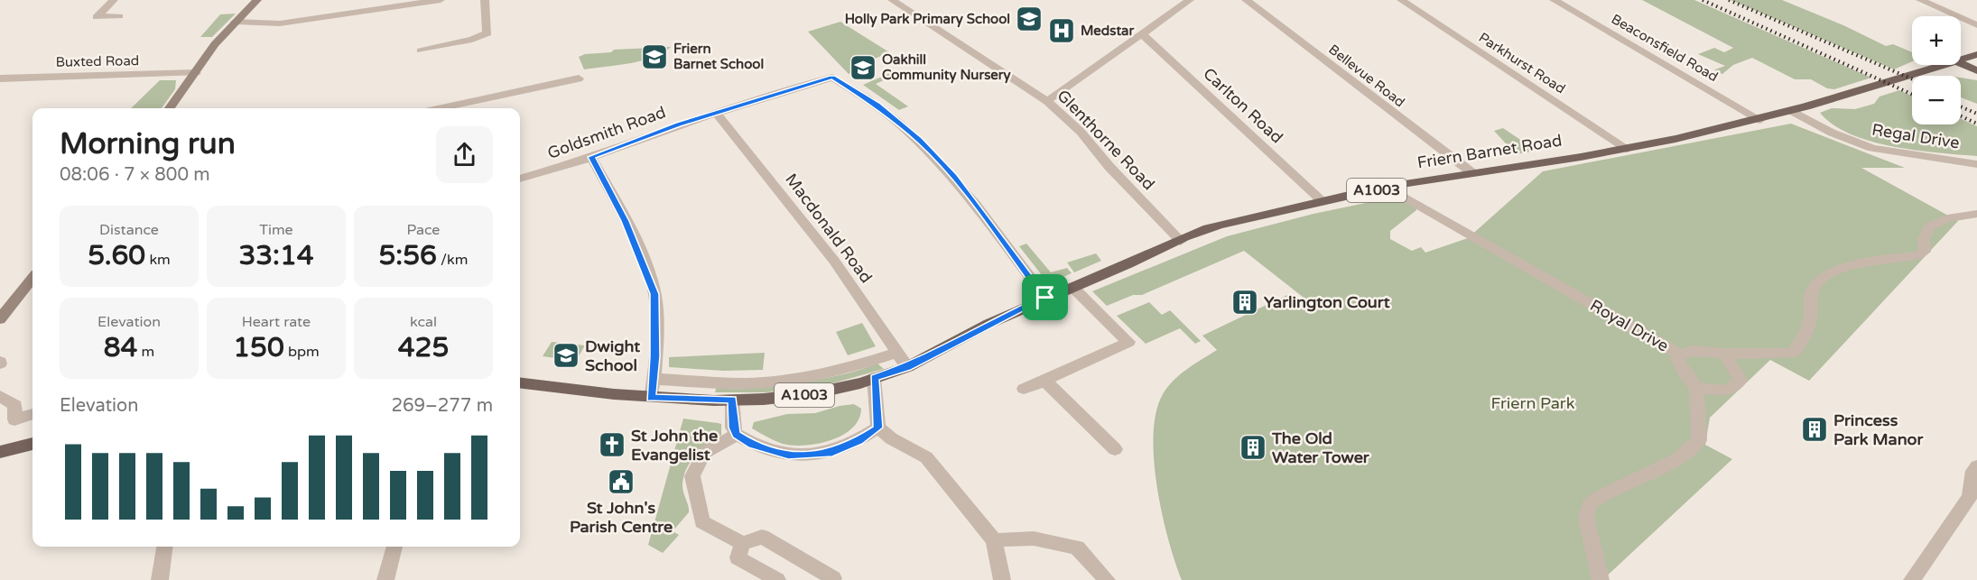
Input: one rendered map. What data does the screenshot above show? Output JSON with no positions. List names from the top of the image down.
{
  "streets": {
    "main road": ["Friern Barnet Road", "A1003"],
    "street": [
      "Beaconsfield Road",
      "Buxted Road",
      "Parkhurst Road",
      "Bellevue Road",
      "Carlton Road",
      "Goldsmith Road",
      "Regal Drive",
      "Glenthorne Road",
      "Macdonald Road",
      "Royal Drive"
    ]
  },
  "crossings": [
    ["Beaconsfield Road", "Friern Barnet Road"],
    ["Parkhurst Road", "Friern Barnet Road"],
    ["Bellevue Road", "Friern Barnet Road"],
    ["Carlton Road", "Friern Barnet Road"],
    ["Goldsmith Road", "Friern Barnet Road"],
    ["Goldsmith Road", "Macdonald Road"],
    ["Regal Drive", "Friern Barnet Road"],
    ["Glenthorne Road", "Friern Barnet Road"],
    ["Friern Barnet Road", "Macdonald Road"],
    ["Friern Barnet Road", "Royal Drive"]
  ],
  "parks": ["Friern Park"],
  "places": {
    "school or university": [
      "Holly Park Primary School",
      "Friern Barnet School",
      "Oakhill Community Nursery",
      "Dwight School"
    ],
    "hospital": ["Medstar"],
    "building": ["Yarlington Court", "Princess Park Manor", "The Old Water Tower"],
    "church": ["St John the Evangelist"],
    "public building": ["St John's Parish Centre"]
  },
  "page": {
    "map_buttons": ["+", "−"],
    "heading": ["Morning run", "08:06 · 7 × 800 m"],
    "stats": [
      ["Distance", "5.60 km"],
      ["Time", "33:14"],
      ["Pace", "5:56 /km"],
      ["Elevation", "84 m"],
      ["Heart rate", "150 bpm"],
      ["kcal", "425"]
    ],
    "chart": ["Elevation", "269–277 m"]
  }
}
